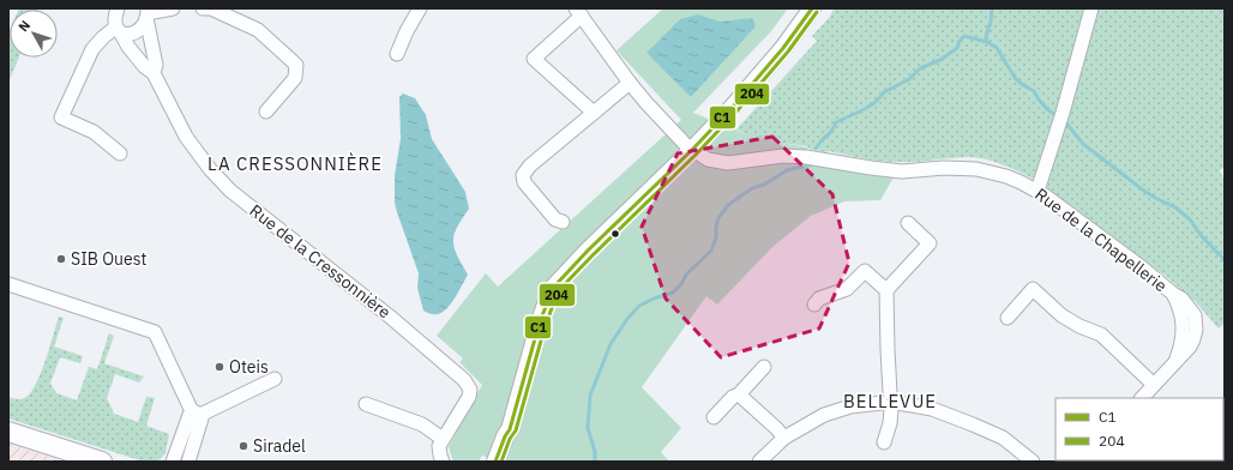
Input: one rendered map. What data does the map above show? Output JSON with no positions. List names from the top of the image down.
{
  "streets": {
    "street": ["Rue de la Chapellerie", "Rue de la Cressonnière"]
  },
  "districts": ["LA CRESSONNIÈRE", "BELLEVUE"],
  "places": ["SIB Ouest", "Oteis", "Siradel"],
  "lines": ["transit line C1", "transit line 204"],
  "legend": ["C1", "204"],
  "north": "top left"
}
